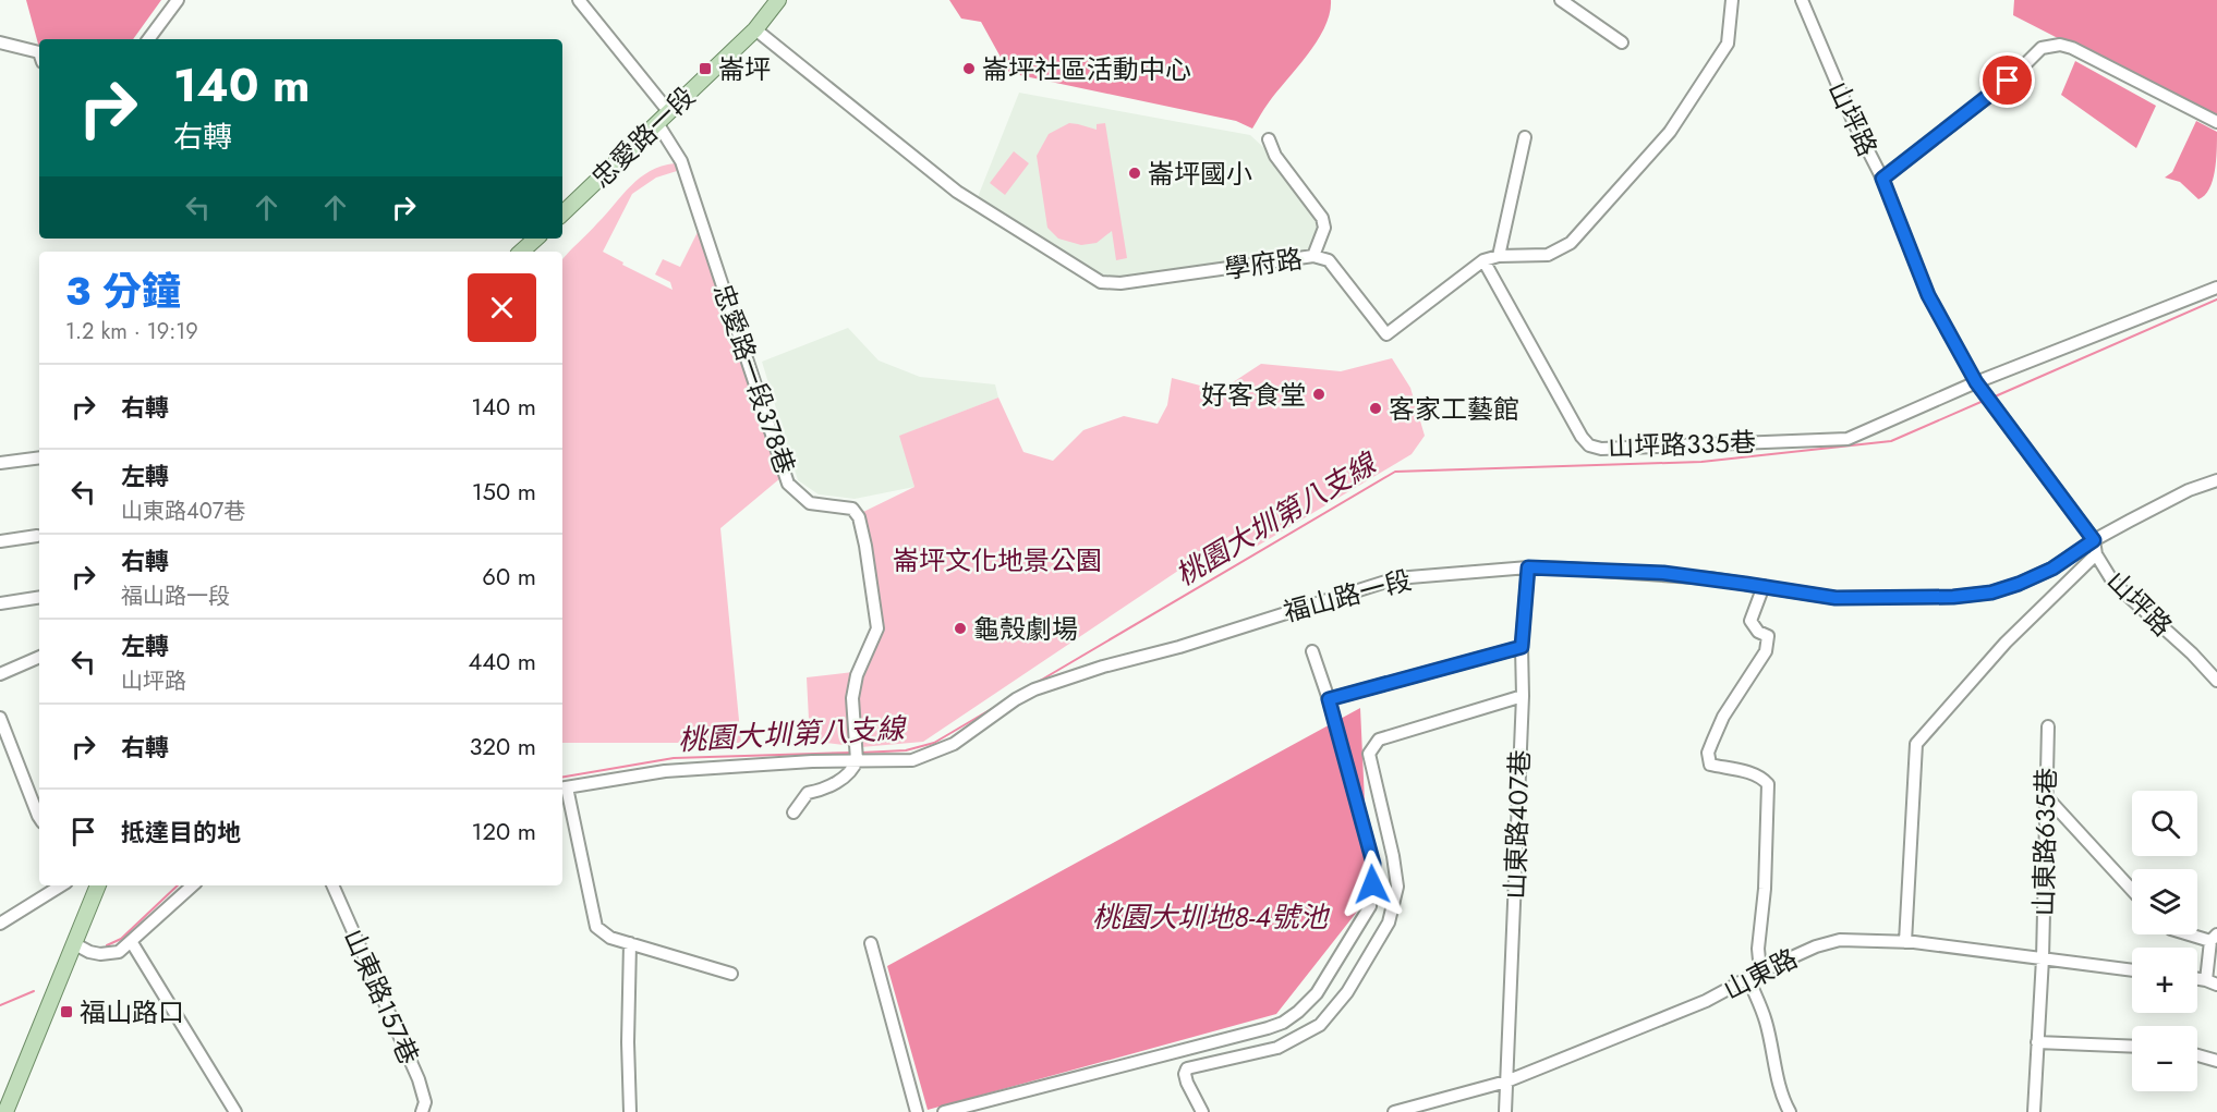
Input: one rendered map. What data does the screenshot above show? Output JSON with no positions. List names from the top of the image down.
{
  "streets": {
    "main road": ["忠愛路一段"],
    "street": [
      "山坪路",
      "學府路",
      "忠愛路一段378巷",
      "山坪路335巷",
      "福山路一段",
      "山東路407巷",
      "山東路635巷",
      "山東路",
      "山東路157巷"
    ]
  },
  "crossings": [
    ["山坪路", "山坪路335巷"],
    ["山坪路", "福山路一段"],
    ["忠愛路一段", "學府路"],
    ["忠愛路一段", "忠愛路一段378巷"],
    ["學府路", "山坪路335巷"],
    ["忠愛路一段378巷", "福山路一段"],
    ["福山路一段", "山東路407巷"],
    ["山東路407巷", "山東路"],
    ["山東路635巷", "山東路"]
  ],
  "water": ["桃園大圳第八支線", "桃園大圳地8-4號池"],
  "parks": ["崙坪文化地景公園"],
  "places": {
    "transit": ["崙坪", "福山路口"],
    "other": [
      "崙坪社區活動中心",
      "崙坪國小",
      "好客食堂",
      "客家工藝館",
      "龜殼劇場"
    ]
  },
  "page": {
    "turn": ["140 m", "右轉"],
    "heading": ["3 分鐘", "1.2 km · 19:19"],
    "list": [
      {
        "name": "右轉",
        "value": "140 m"
      },
      {
        "name": "左轉",
        "note": "山東路407巷",
        "value": "150 m"
      },
      {
        "name": "右轉",
        "note": "福山路一段",
        "value": "60 m"
      },
      {
        "name": "左轉",
        "note": "山坪路",
        "value": "440 m"
      },
      {
        "name": "右轉",
        "value": "320 m"
      },
      {
        "name": "抵達目的地",
        "value": "120 m"
      }
    ],
    "map_buttons": ["+", "−"]
  }
}
